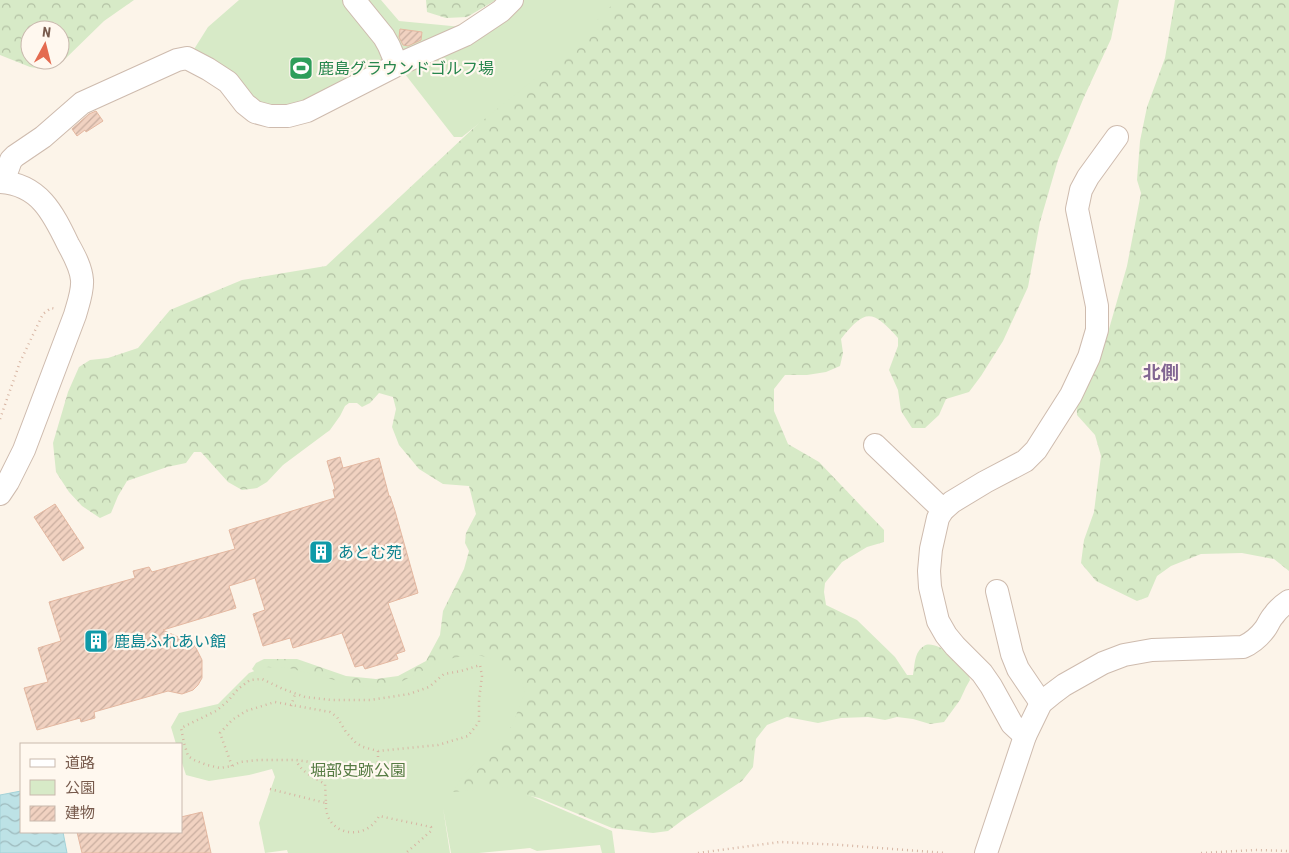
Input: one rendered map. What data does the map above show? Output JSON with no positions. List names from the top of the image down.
{
  "districts": ["北側"],
  "parks": ["堀部史跡公園"],
  "places": {
    "sports": ["鹿島グラウンドゴルフ場"],
    "building": ["あとむ苑", "鹿島ふれあい館"]
  },
  "legend": ["道路", "公園", "建物"],
  "north": "top"
}
